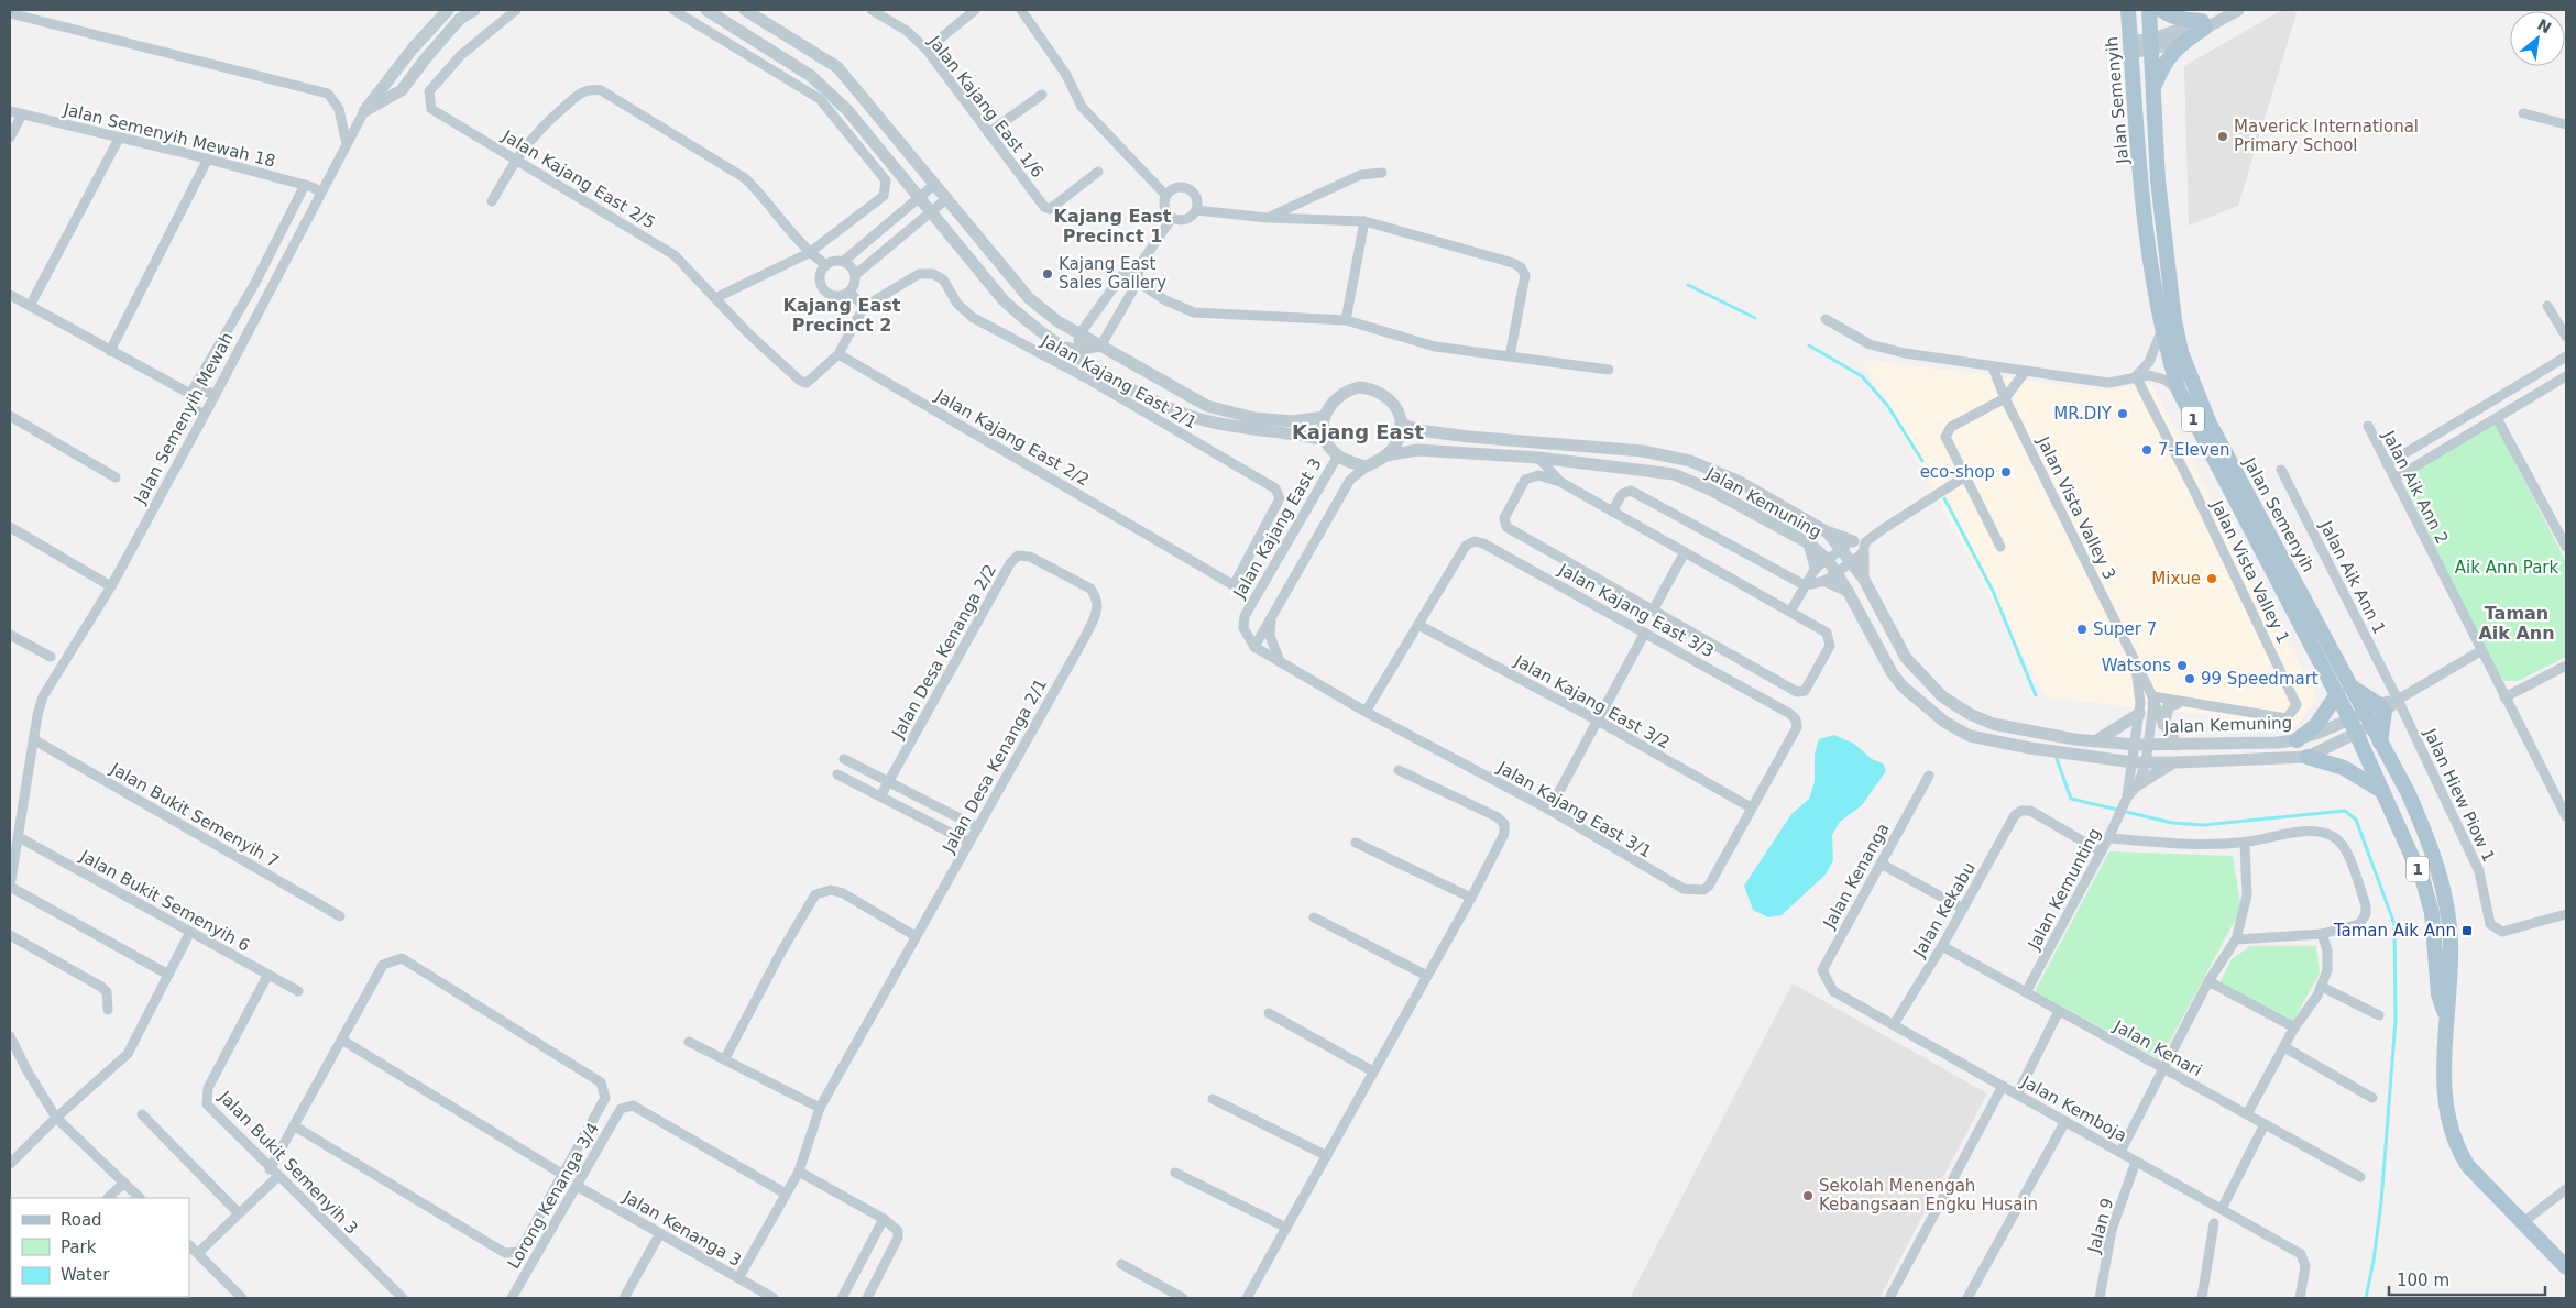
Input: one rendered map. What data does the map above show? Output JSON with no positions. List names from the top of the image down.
{
  "streets": {
    "main road": ["Jalan Semenyih", "1"],
    "street": [
      "Jalan Kajang East 1/6",
      "Jalan Semenyih Mewah 18",
      "Jalan Kajang East 2/5",
      "Jalan Kajang East 2/1",
      "Jalan Semenyih Mewah",
      "Jalan Kajang East 2/2",
      "Jalan Aik Ann 2",
      "Jalan Kemuning",
      "Jalan Vista Valley 3",
      "Jalan Kajang East 3",
      "Jalan Vista Valley 1",
      "Jalan Aik Ann 1",
      "Jalan Kajang East 3/3",
      "Jalan Desa Kenanga 2/2",
      "Jalan Kajang East 3/2",
      "Jalan Desa Kenanga 2/1",
      "Jalan Hiew Piow 1",
      "Jalan Kajang East 3/1",
      "Jalan Bukit Semenyih 7",
      "Jalan Kenanga",
      "Jalan Kemunting",
      "Jalan Bukit Semenyih 6",
      "Jalan Kekabu",
      "Jalan Kenari",
      "Jalan Kemboja",
      "Jalan Bukit Semenyih 3",
      "Lorong Kenanga 3/4",
      "Jalan 9",
      "Jalan Kenanga 3"
    ]
  },
  "crossings": [
    ["Jalan Semenyih", "Jalan Kemuning"],
    ["Jalan Semenyih Mewah 18", "Jalan Semenyih Mewah"],
    ["Jalan Kajang East 2/5", "Jalan Kajang East 2/2"],
    ["Jalan Kajang East 2/1", "Jalan Kajang East 2/2"],
    ["Jalan Semenyih Mewah", "Jalan Bukit Semenyih 7"],
    ["Jalan Semenyih Mewah", "Jalan Bukit Semenyih 6"],
    ["Jalan Kemuning", "Jalan Vista Valley 3"],
    ["Jalan Kemuning", "Jalan Kajang East 3"],
    ["Jalan Vista Valley 3", "Jalan Vista Valley 1"],
    ["Jalan Kajang East 3", "Jalan Kajang East 3/1"],
    ["Jalan Aik Ann 1", "Jalan Hiew Piow 1"],
    ["Jalan Kajang East 3/3", "Jalan Kajang East 3/2"],
    ["Jalan Kajang East 3/3", "Jalan Kajang East 3/1"],
    ["Jalan Desa Kenanga 2/2", "Jalan Desa Kenanga 2/1"],
    ["Jalan Kajang East 3/2", "Jalan Kajang East 3/1"],
    ["Jalan Desa Kenanga 2/1", "Lorong Kenanga 3/4"],
    ["Jalan Desa Kenanga 2/1", "Jalan Kenanga 3"],
    ["Jalan Kenanga", "Jalan Kemboja"],
    ["Jalan Kemunting", "Jalan Kekabu"],
    ["Jalan Kemunting", "Jalan Kenari"],
    ["Jalan Bukit Semenyih 6", "Jalan Bukit Semenyih 3"],
    ["Jalan Kekabu", "Jalan Kenari"],
    ["Jalan Kekabu", "Jalan Kemboja"],
    ["Jalan Kemboja", "Jalan 9"],
    ["Lorong Kenanga 3/4", "Jalan Kenanga 3"]
  ],
  "districts": [
    "Kajang East Precinct 1",
    "Kajang East Precinct 2",
    "Kajang East",
    "Taman Aik Ann"
  ],
  "parks": ["Aik Ann Park"],
  "places": {
    "other": [
      "Maverick International Primary School",
      "Kajang East Sales Gallery",
      "MR.DIY",
      "7-Eleven",
      "eco-shop",
      "Mixue",
      "Super 7",
      "Watsons",
      "99 Speedmart",
      "Sekolah Menengah Kebangsaan Engku Husain"
    ],
    "transit": ["Taman Aik Ann"]
  },
  "legend": ["Road", "Park", "Water"],
  "scale_bar": "100 m",
  "north": "top right"
}
